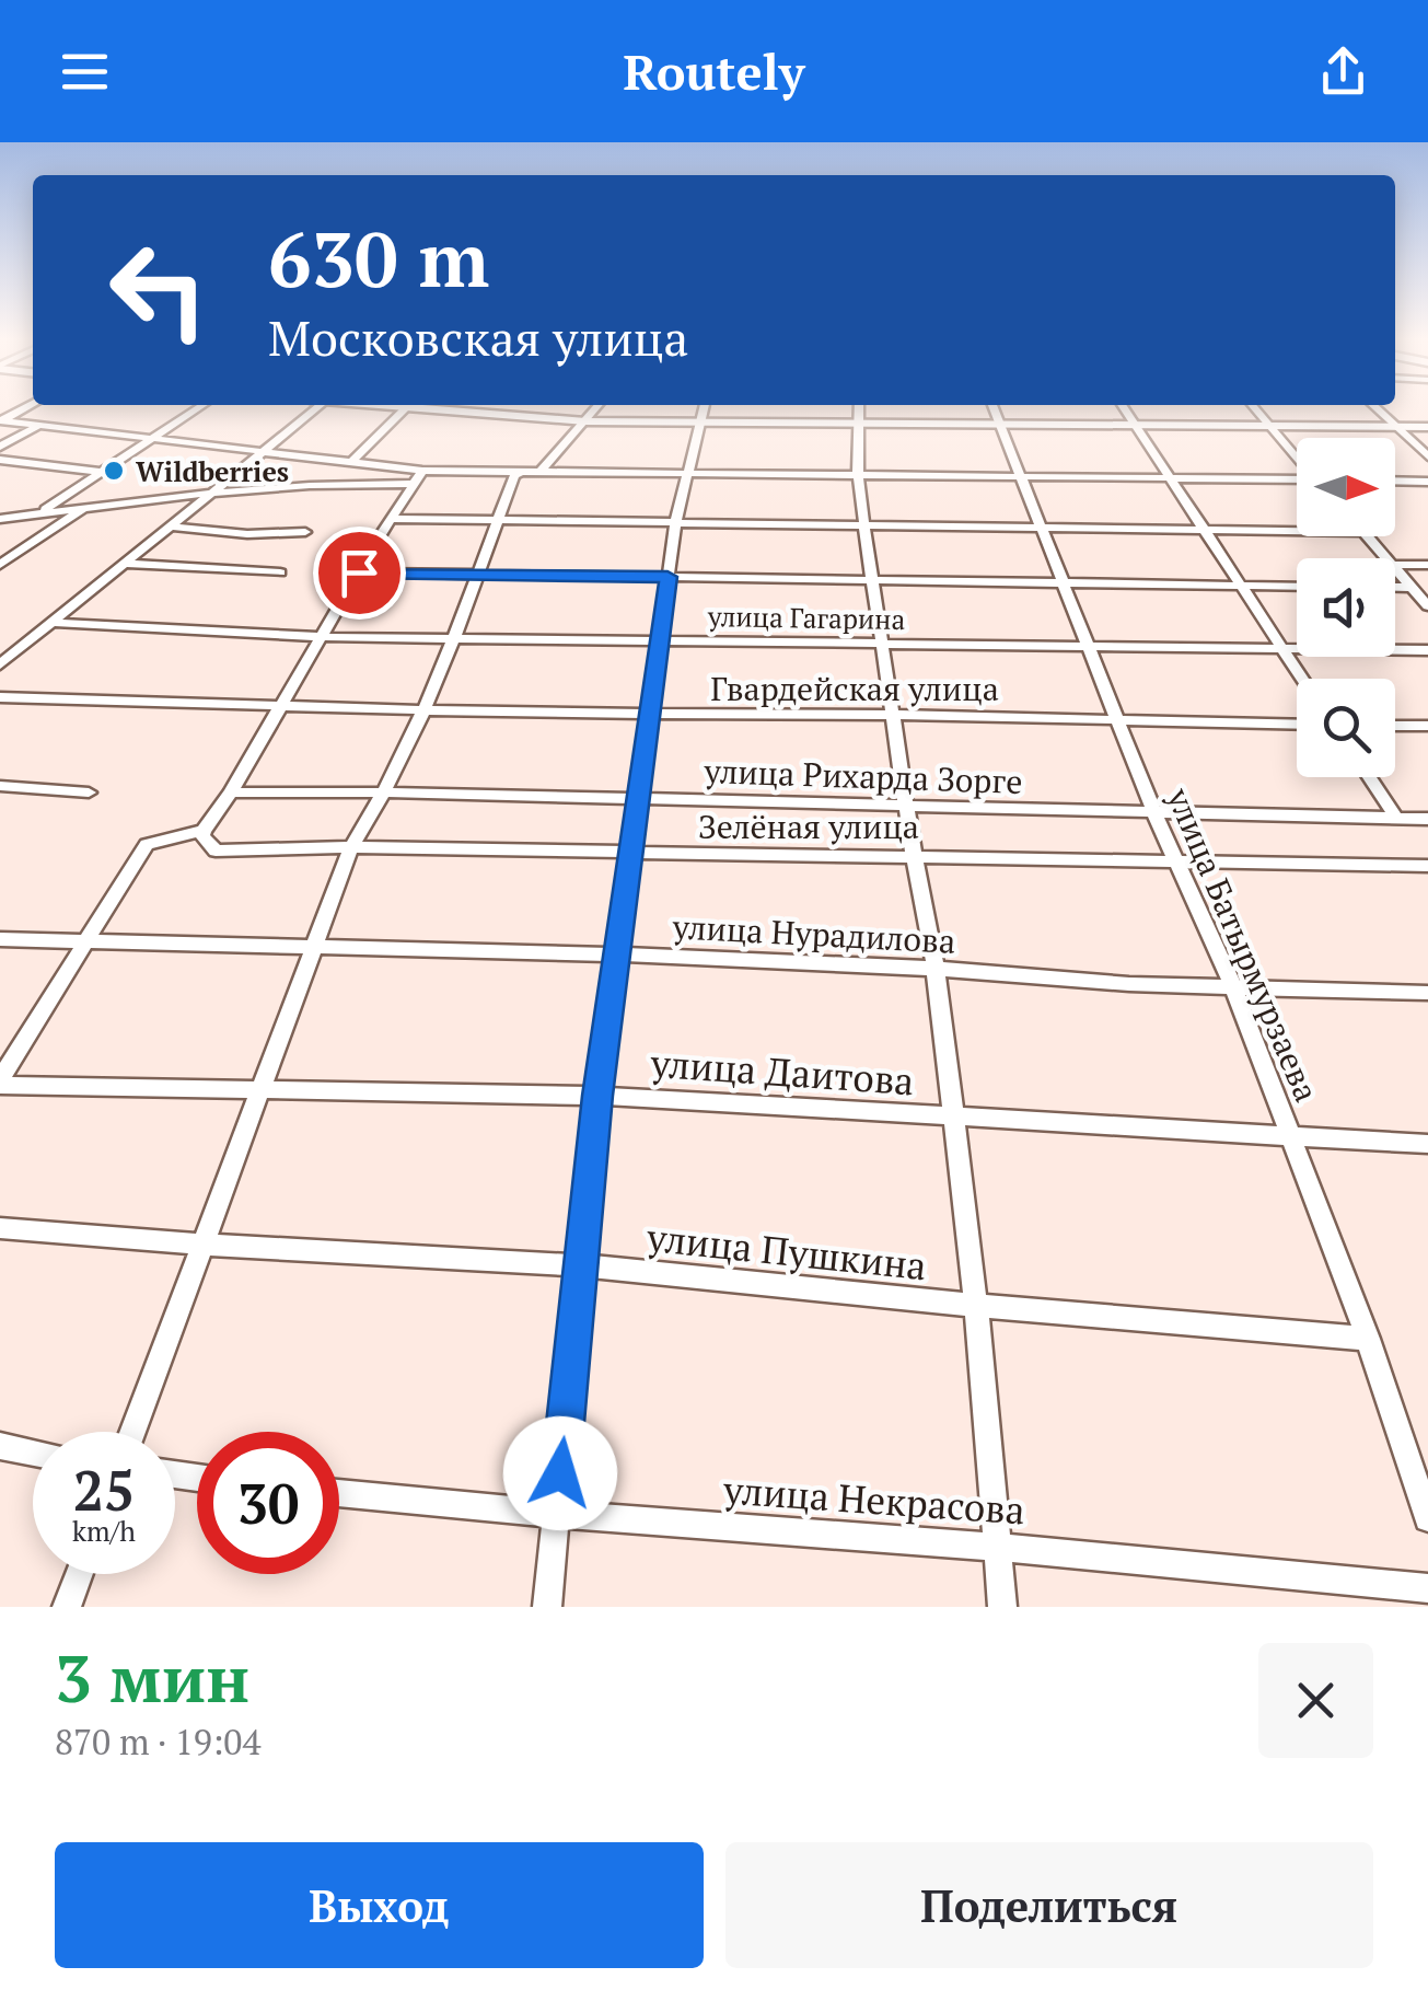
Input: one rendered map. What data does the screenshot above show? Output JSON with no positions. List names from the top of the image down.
{
  "streets": {
    "street": [
      "улица Гагарина",
      "Гвардейская улица",
      "улица Рихарда Зорге",
      "Зелёная улица",
      "улица Нурадилова",
      "улица Батырмурзаева",
      "улица Даитова",
      "улица Пушкина",
      "улица Некрасова"
    ]
  },
  "crossings": [
    ["улица Гагарина", "улица Батырмурзаева"],
    ["Гвардейская улица", "улица Батырмурзаева"],
    ["улица Рихарда Зорге", "улица Батырмурзаева"],
    ["Зелёная улица", "улица Батырмурзаева"],
    ["улица Нурадилова", "улица Батырмурзаева"],
    ["улица Батырмурзаева", "улица Даитова"],
    ["улица Батырмурзаева", "улица Пушкина"]
  ],
  "places": ["Wildberries"],
  "north": "right",
  "page": {
    "header": "Routely",
    "turn": ["630 m", "Московская улица"],
    "speed": "25 km/h",
    "limit": "30",
    "heading": ["3 мин", "870 m · 19:04"],
    "buttons": ["Выход", "Поделиться"]
  }
}
